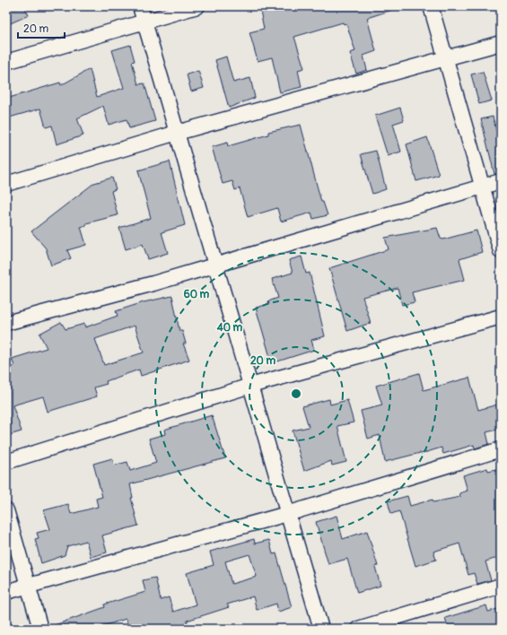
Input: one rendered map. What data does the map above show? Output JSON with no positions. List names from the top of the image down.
{
  "scale_bar": "20 m",
  "rings": ["60 m", "40 m", "20 m"]
}
